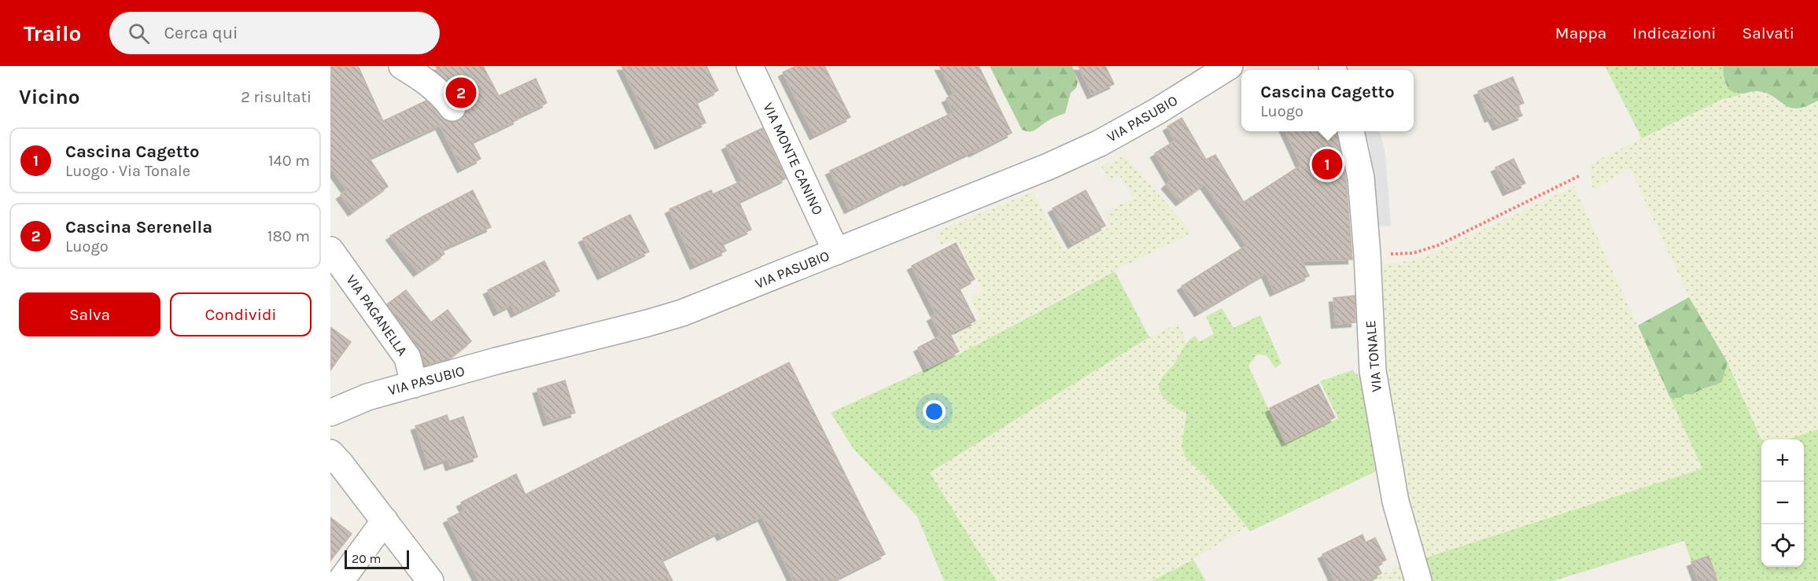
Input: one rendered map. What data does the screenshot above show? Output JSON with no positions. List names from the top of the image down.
{
  "streets": {
    "street": [
      "VIA PASUBIO",
      "VIA MONTE CANINO",
      "VIA PAGANELLA",
      "VIA TONALE"
    ]
  },
  "crossings": [
    ["VIA PASUBIO", "VIA MONTE CANINO"],
    ["VIA PASUBIO", "VIA PAGANELLA"]
  ],
  "scale_bar": "20 m",
  "page": {
    "header": "Trailo",
    "search": "Cerca qui",
    "nav": ["Mappa", "Indicazioni", "Salvati"],
    "heading": ["Vicino", "2 risultati"],
    "popup": ["Cascina Cagetto", "Luogo"],
    "pins": ["2", "1"],
    "list": [
      {
        "mark": "1",
        "name": "Cascina Cagetto",
        "note": "Luogo · Via Tonale",
        "value": "140 m"
      },
      {
        "mark": "2",
        "name": "Cascina Serenella",
        "note": "Luogo",
        "value": "180 m"
      }
    ],
    "buttons": ["Salva", "Condividi"],
    "map_buttons": ["+", "−"],
    "scale": "20 m"
  }
}
